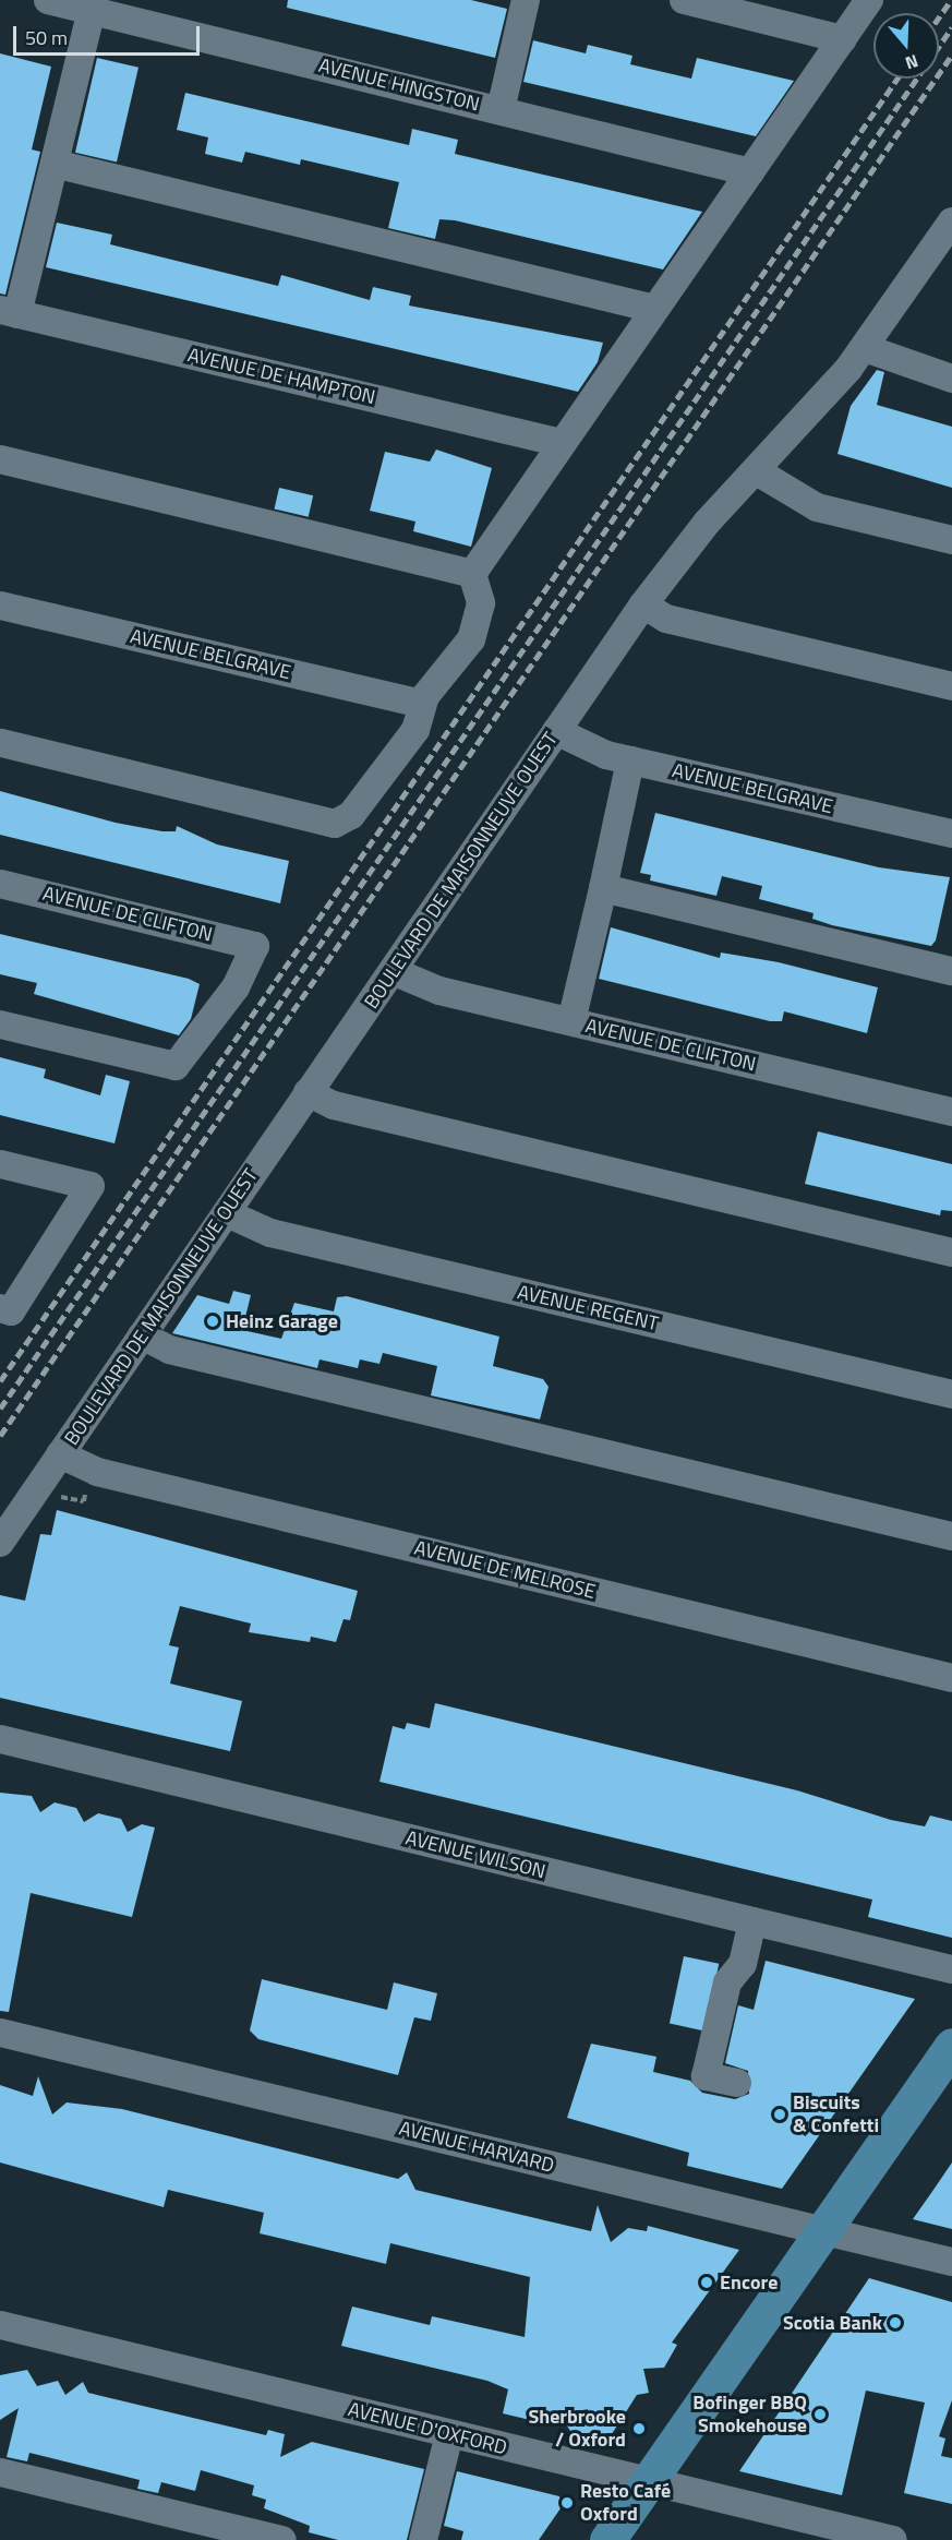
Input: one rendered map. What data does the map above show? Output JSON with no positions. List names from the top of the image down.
{
  "streets": {
    "street": [
      "AVENUE HINGSTON",
      "AVENUE DE HAMPTON",
      "AVENUE BELGRAVE",
      "BOULEVARD DE MAISONNEUVE OUEST",
      "AVENUE DE CLIFTON",
      "AVENUE REGENT",
      "AVENUE DE MELROSE",
      "AVENUE WILSON",
      "AVENUE HARVARD",
      "AVENUE D'OXFORD"
    ]
  },
  "crossings": [
    ["AVENUE BELGRAVE", "BOULEVARD DE MAISONNEUVE OUEST"],
    ["BOULEVARD DE MAISONNEUVE OUEST", "AVENUE DE CLIFTON"],
    ["BOULEVARD DE MAISONNEUVE OUEST", "AVENUE REGENT"],
    ["BOULEVARD DE MAISONNEUVE OUEST", "AVENUE DE MELROSE"]
  ],
  "places": [
    "Heinz Garage",
    "Biscuits & Confetti",
    "Encore",
    "Scotia Bank",
    "Bofinger BBQ Smokehouse",
    "Sherbrooke / Oxford",
    "Resto Café Oxford"
  ],
  "scale_bar": "50 m",
  "north": "bottom"
}
